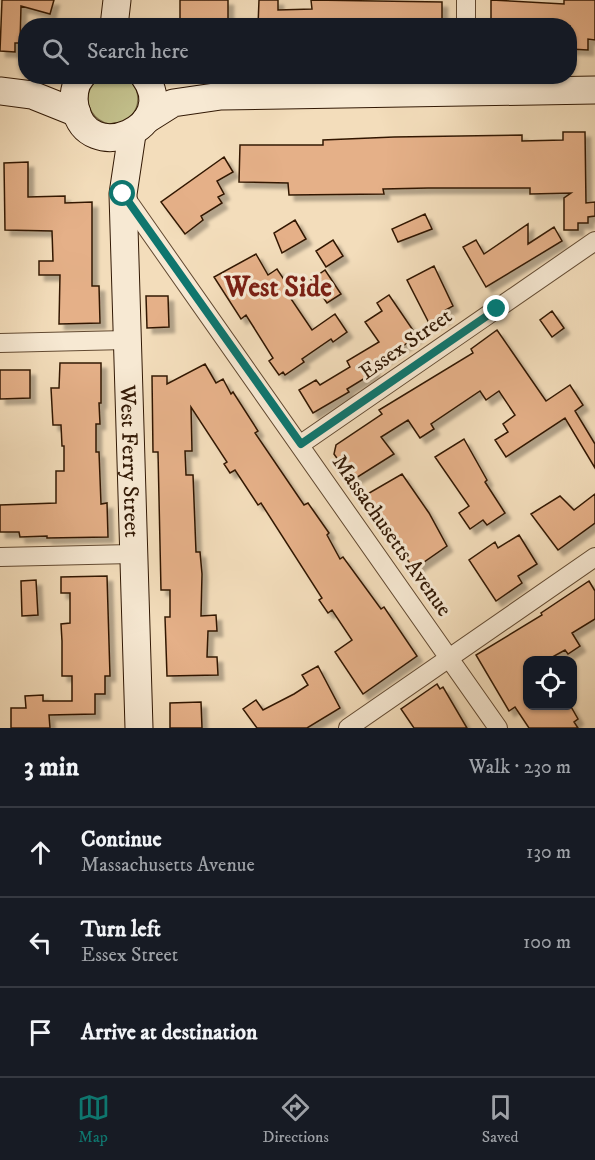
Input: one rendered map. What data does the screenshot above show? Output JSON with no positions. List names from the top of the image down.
{
  "streets": {
    "street": ["Essex Street", "West Ferry Street", "Massachusetts Avenue"]
  },
  "crossings": [
    ["Essex Street", "Massachusetts Avenue"],
    ["West Ferry Street", "Massachusetts Avenue"]
  ],
  "districts": ["West Side"],
  "page": {
    "search": "Search here",
    "heading": ["3 min", "Walk · 230 m"],
    "list": [
      ["Continue", "Massachusetts Avenue", "130 m"],
      ["Turn left", "Essex Street", "100 m"],
      "Arrive at destination"
    ],
    "nav": ["Map", "Directions", "Saved"]
  }
}
